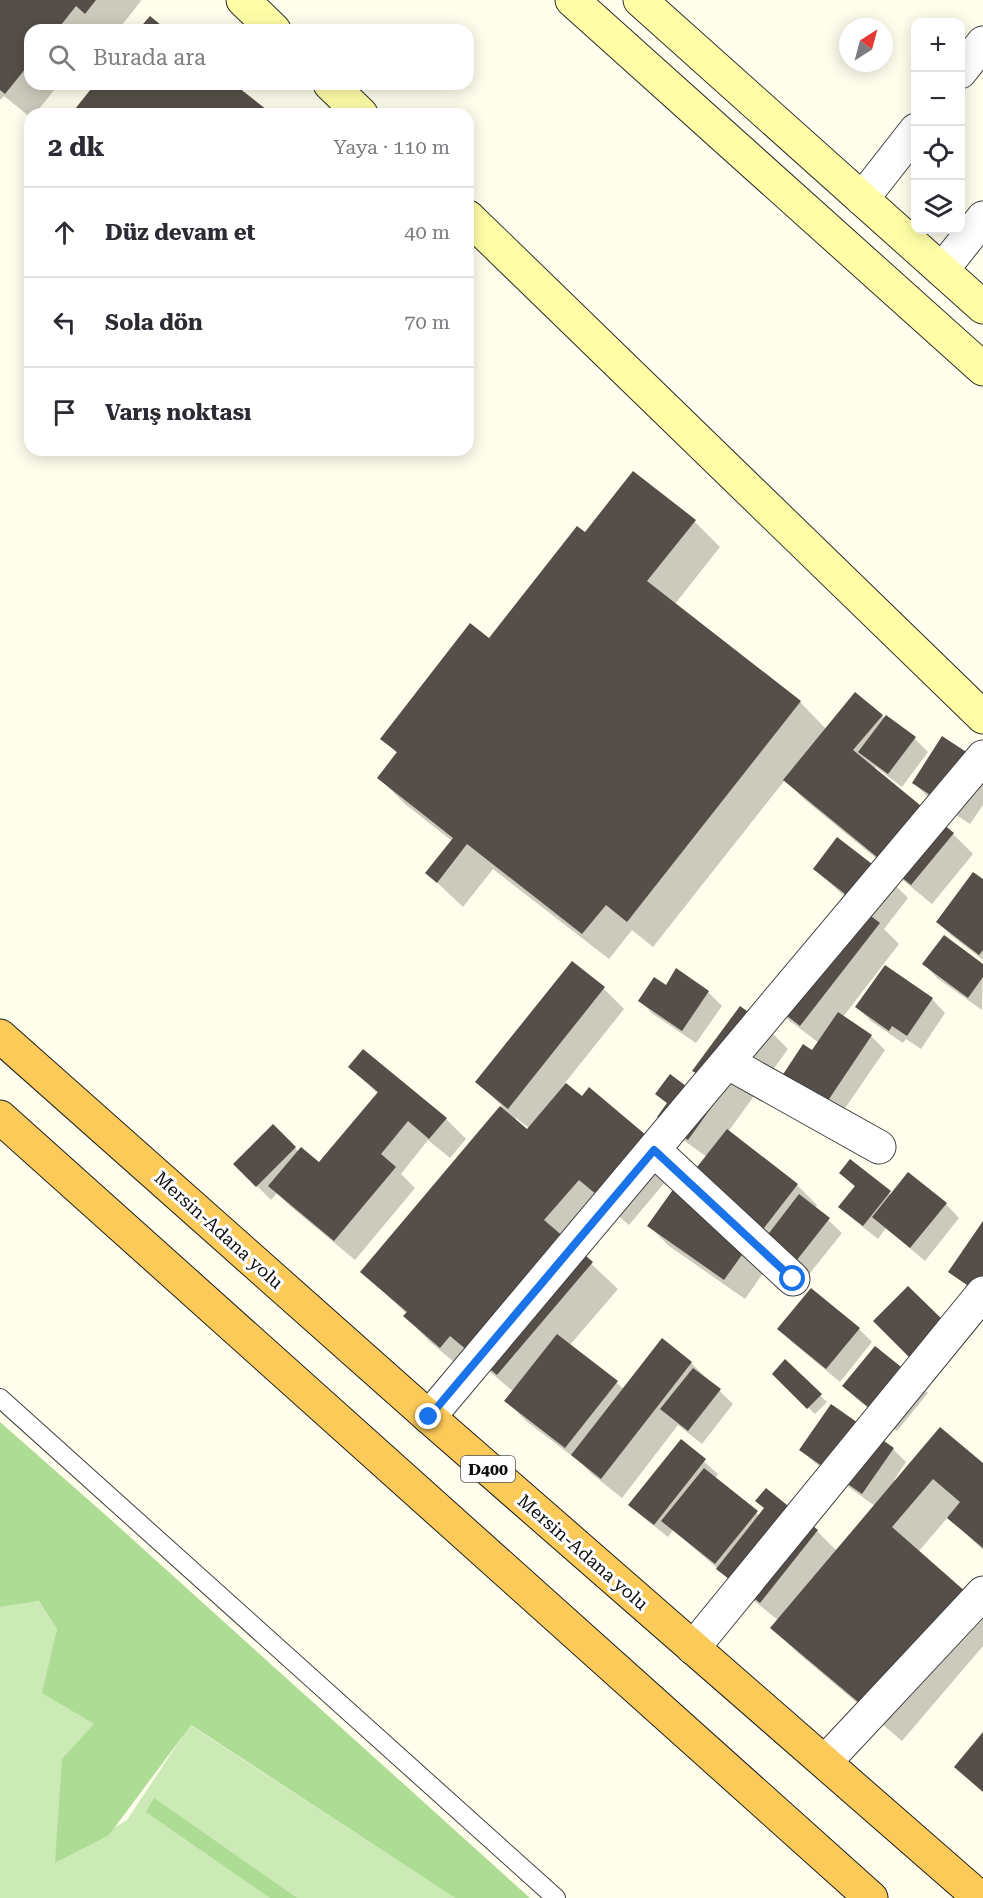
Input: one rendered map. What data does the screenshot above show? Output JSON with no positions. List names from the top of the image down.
{
  "streets": {
    "highway": ["Mersin-Adana yolu", "D400"]
  },
  "north": "top right",
  "page": {
    "map_buttons": ["+", "−"],
    "search": "Burada ara",
    "heading": ["2 dk", "Yaya · 110 m"],
    "list": [
      ["Düz devam et", "40 m"],
      ["Sola dön", "70 m"],
      "Varış noktası"
    ]
  }
}
